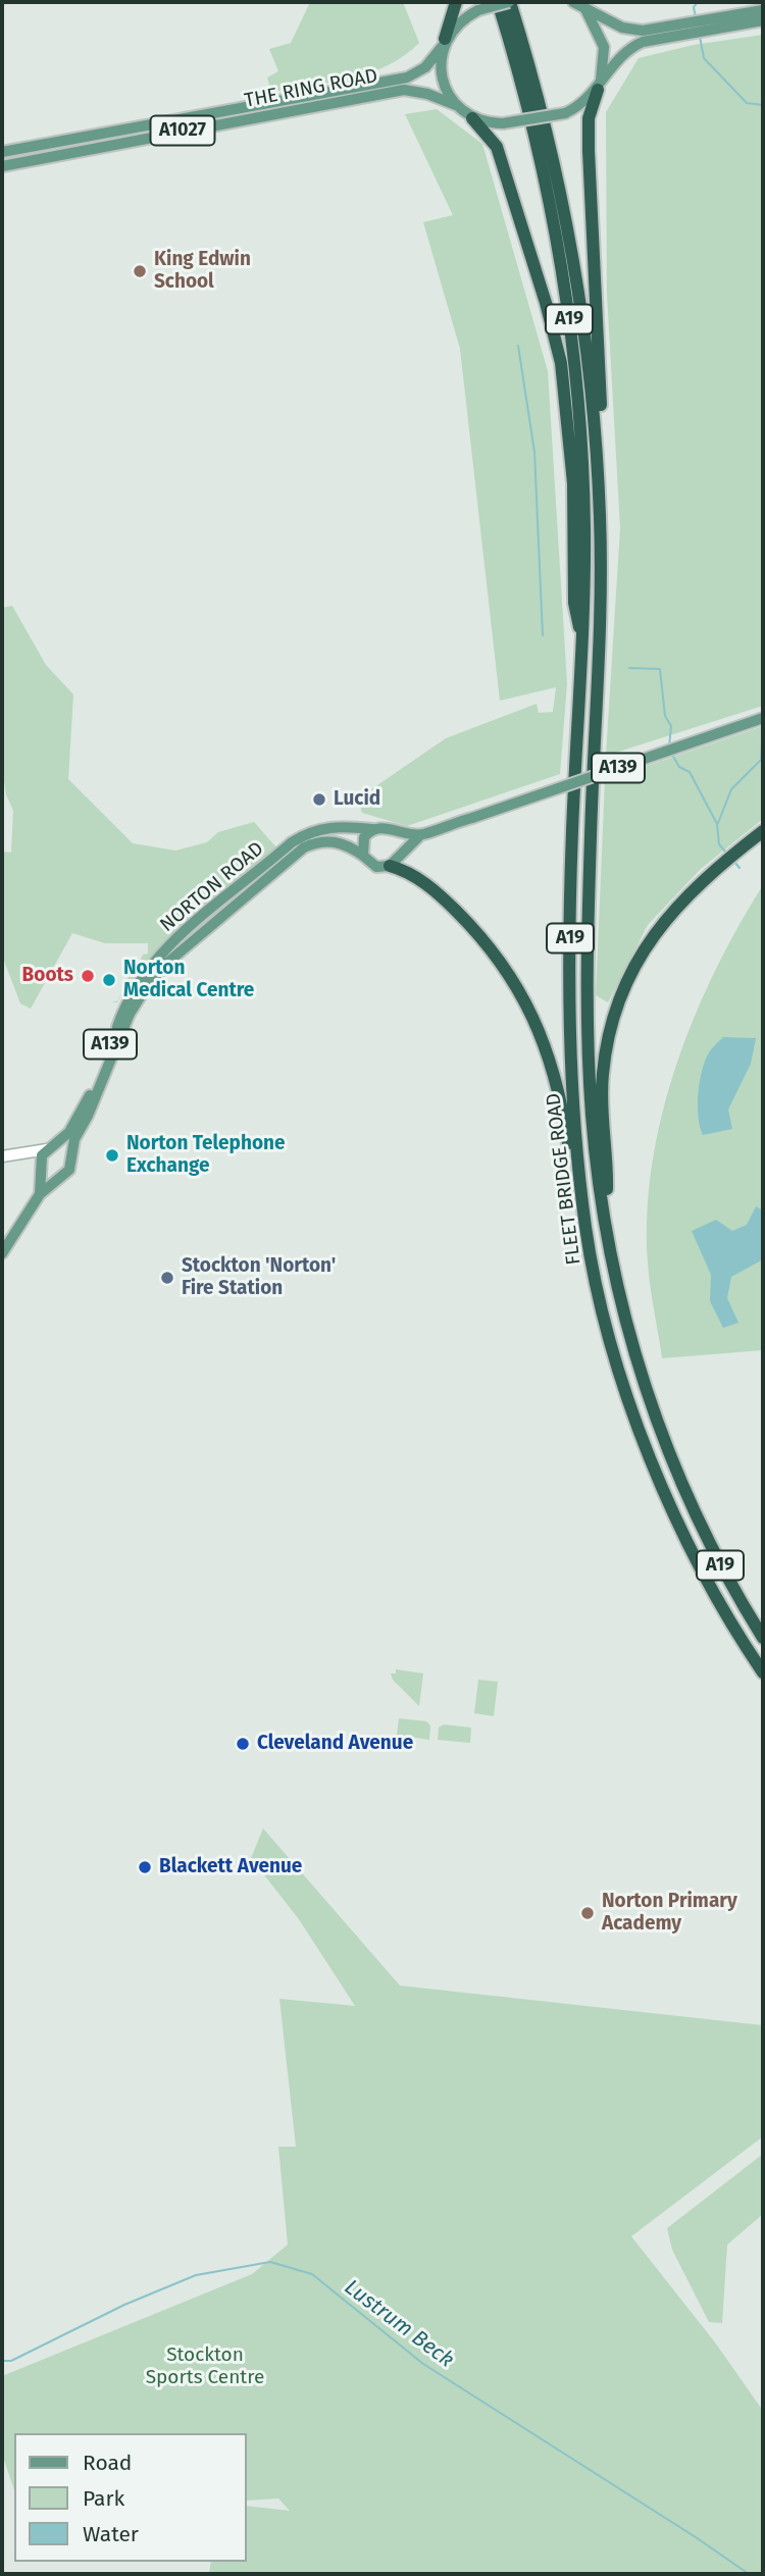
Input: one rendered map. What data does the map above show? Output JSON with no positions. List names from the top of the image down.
{
  "streets": {
    "highway": ["A19", "FLEET BRIDGE ROAD"],
    "main road": [
      "THE RING ROAD",
      "A1027",
      "A139",
      "NORTON ROAD"
    ]
  },
  "crossings": [
    ["THE RING ROAD", "A1027"],
    ["A1027", "A19"],
    ["A19", "FLEET BRIDGE ROAD"],
    ["A139", "NORTON ROAD"]
  ],
  "water": ["Lustrum Beck"],
  "parks": ["Stockton Sports Centre"],
  "places": [
    "King Edwin School",
    "Lucid",
    "Boots",
    "Norton Medical Centre",
    "Norton Telephone Exchange",
    "Stockton 'Norton' Fire Station",
    "Cleveland Avenue",
    "Blackett Avenue",
    "Norton Primary Academy"
  ],
  "legend": ["Road", "Park", "Water"]
}
